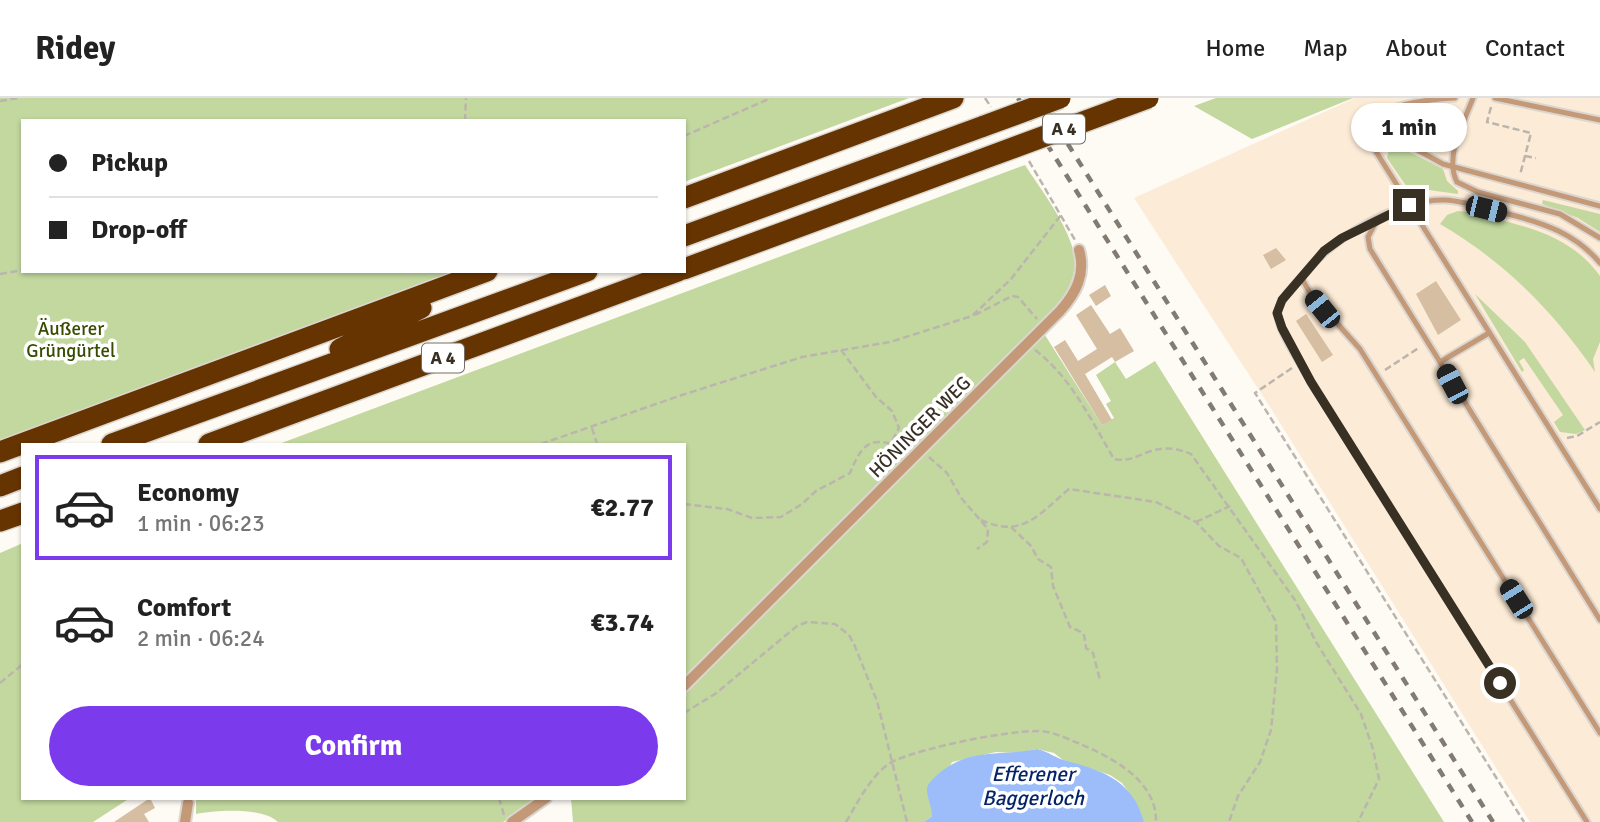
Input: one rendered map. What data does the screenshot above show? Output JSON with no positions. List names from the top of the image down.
{
  "streets": {
    "highway": ["A 4"],
    "street": ["HÖNINGER WEG"]
  },
  "water": ["Efferener Baggerloch"],
  "parks": ["Äußerer Grüngürtel"],
  "page": {
    "header": "Ridey",
    "nav": [
      "Home",
      "Map",
      "About",
      "Contact"
    ],
    "bubble": "1 min",
    "banner": ["Pickup", "Drop-off"],
    "list": [
      {
        "name": "Economy",
        "note": "1 min · 06:23",
        "value": "€2.77"
      },
      {
        "name": "Comfort",
        "note": "2 min · 06:24",
        "value": "€3.74"
      }
    ],
    "buttons": "Confirm"
  }
}
